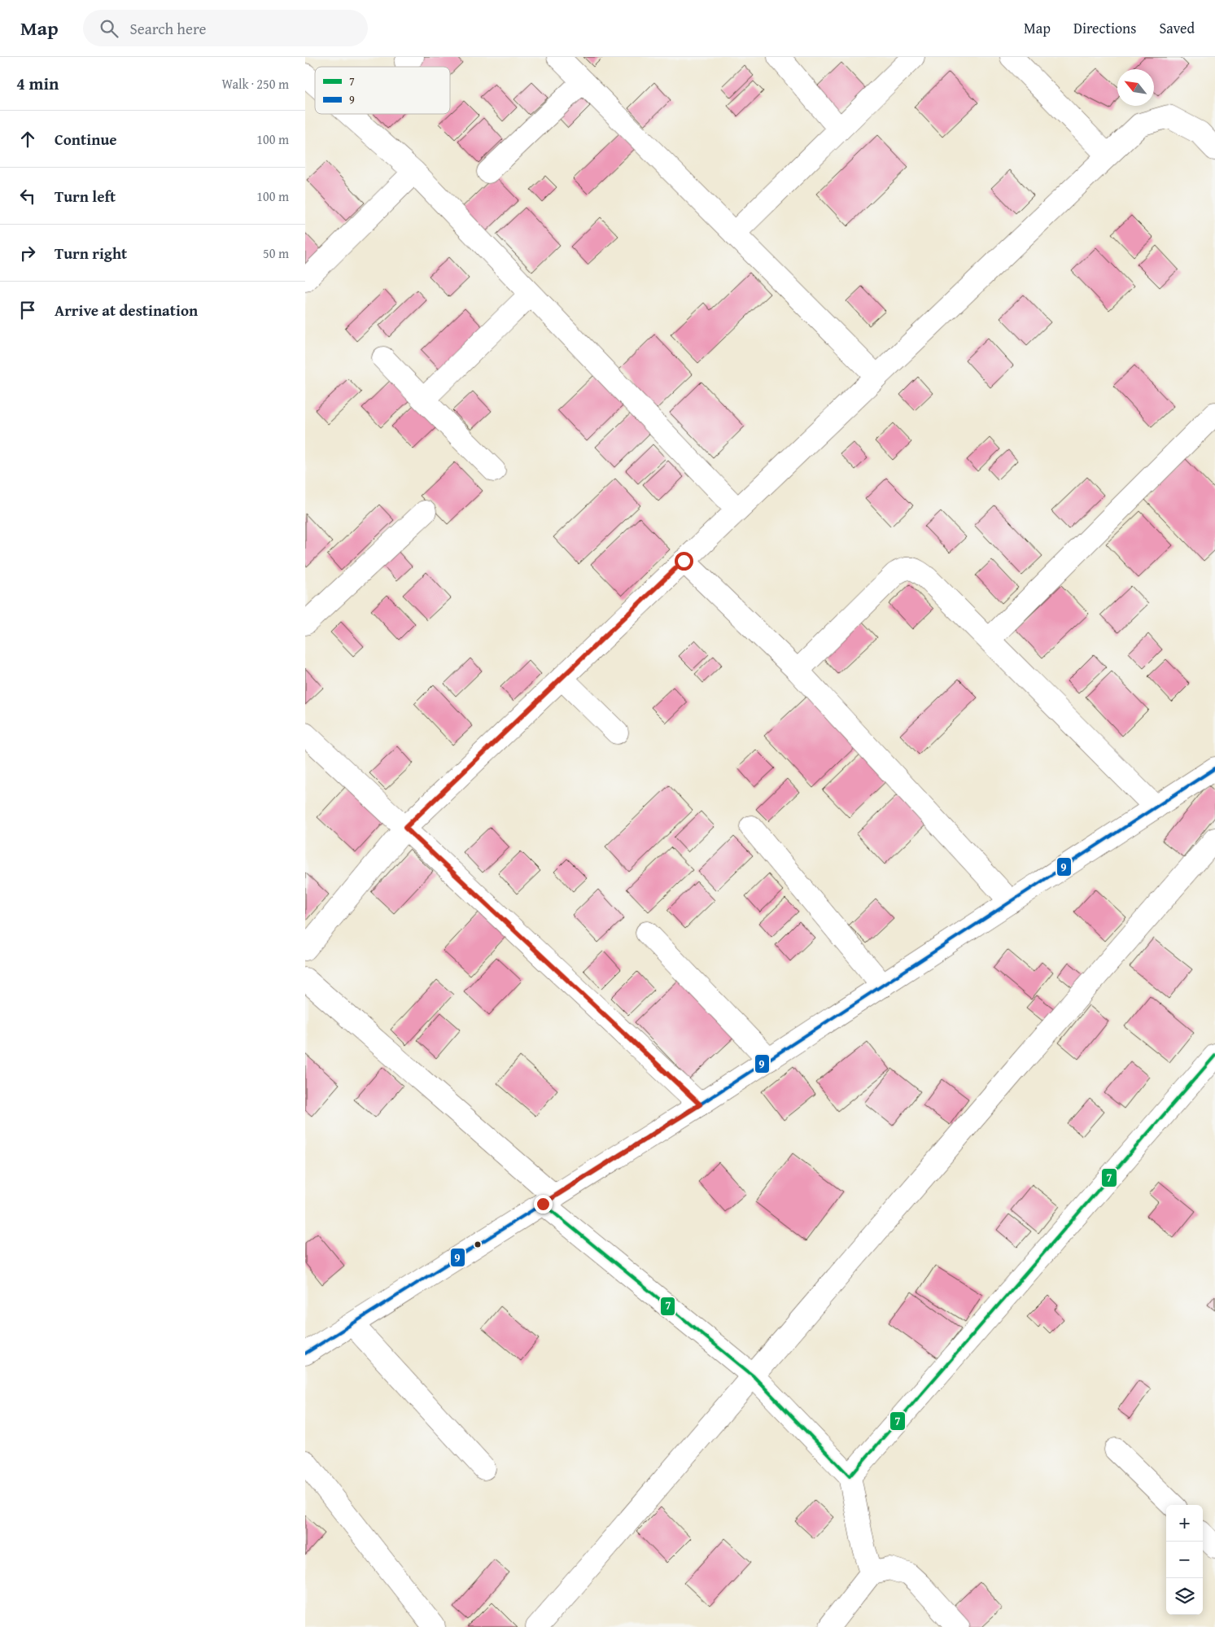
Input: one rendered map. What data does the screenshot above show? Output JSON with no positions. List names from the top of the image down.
{
  "lines": ["transit line 9", "transit line 7"],
  "legend": ["7", "9"],
  "north": "top left",
  "page": {
    "header": "Map",
    "search": "Search here",
    "nav": ["Map", "Directions", "Saved"],
    "heading": ["4 min", "Walk · 250 m"],
    "list": [
      ["Continue", "100 m"],
      ["Turn left", "100 m"],
      ["Turn right", "50 m"],
      "Arrive at destination"
    ],
    "map_buttons": ["+", "−"]
  }
}
